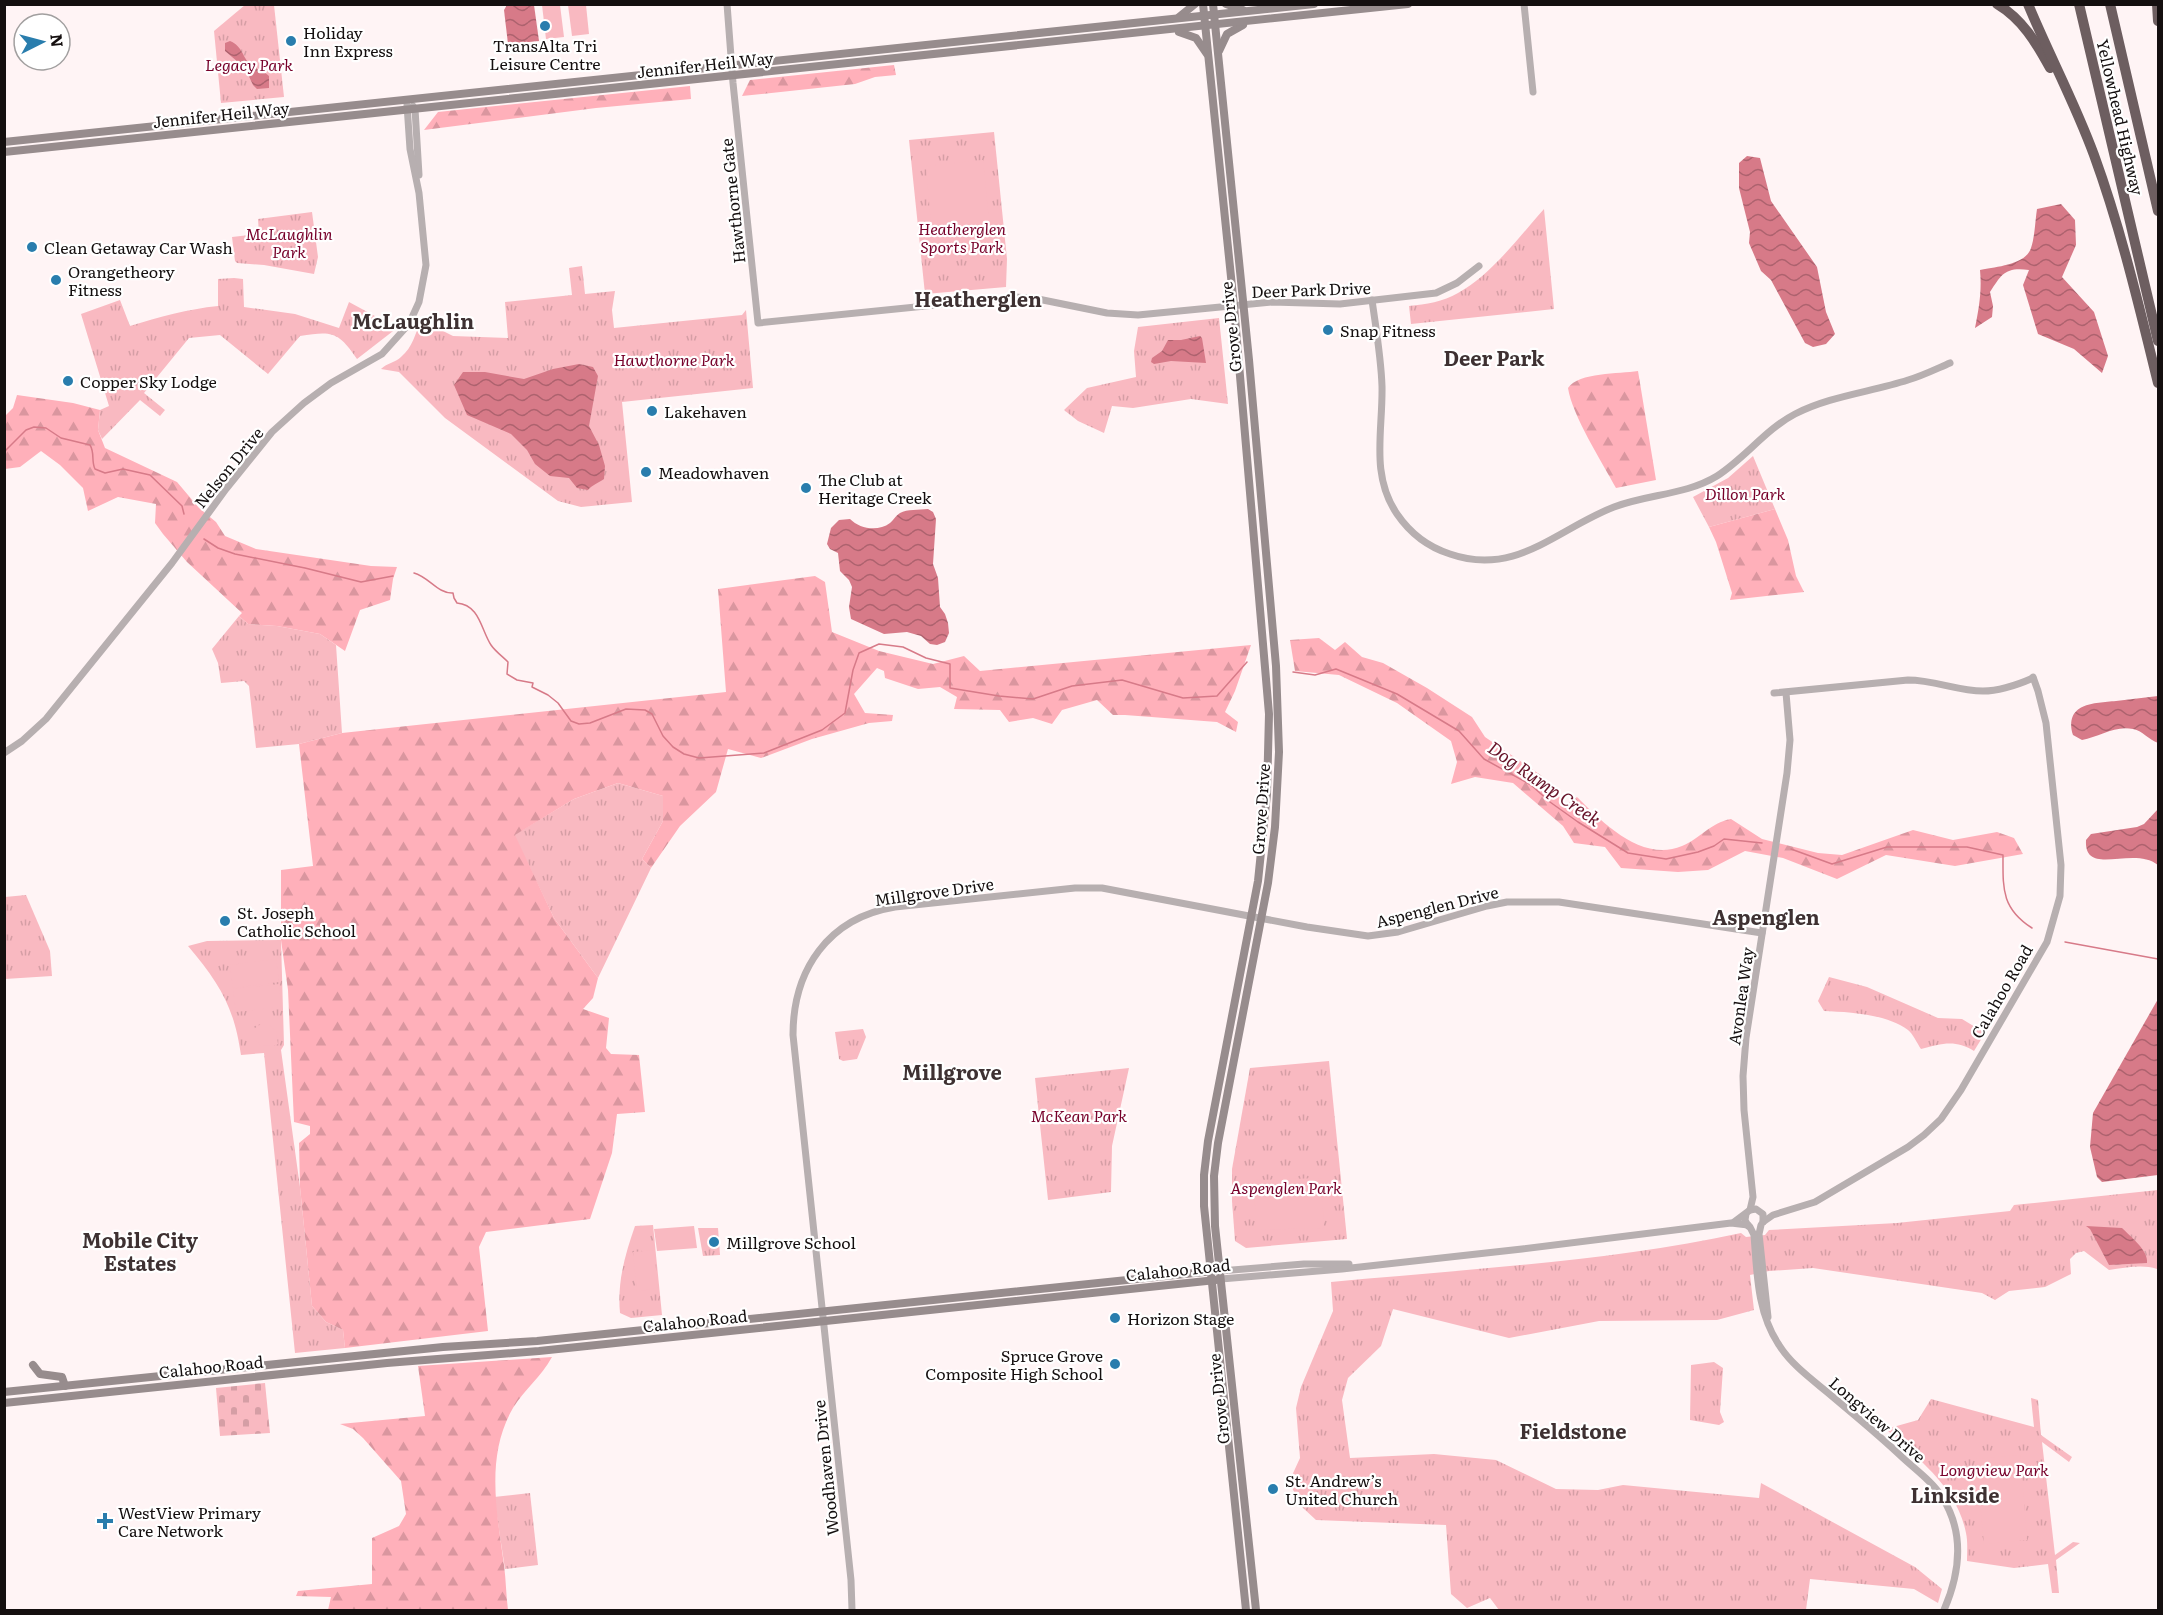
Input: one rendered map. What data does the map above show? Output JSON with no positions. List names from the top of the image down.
{
  "streets": {
    "highway": ["Yellowhead Highway"],
    "main road": ["Jennifer Heil Way", "Grove Drive", "Calahoo Road"],
    "street": [
      "Hawthorne Gate",
      "Deer Park Drive",
      "Nelson Drive",
      "Millgrove Drive",
      "Aspenglen Drive",
      "Avonlea Way",
      "Longview Drive",
      "Woodhaven Drive"
    ]
  },
  "crossings": [
    ["Jennifer Heil Way", "Hawthorne Gate"],
    ["Jennifer Heil Way", "Grove Drive"],
    ["Jennifer Heil Way", "Nelson Drive"],
    ["Hawthorne Gate", "Deer Park Drive"],
    ["Deer Park Drive", "Grove Drive"],
    ["Grove Drive", "Millgrove Drive"],
    ["Grove Drive", "Aspenglen Drive"],
    ["Grove Drive", "Calahoo Road"],
    ["Millgrove Drive", "Aspenglen Drive"],
    ["Millgrove Drive", "Calahoo Road"],
    ["Millgrove Drive", "Woodhaven Drive"],
    ["Aspenglen Drive", "Avonlea Way"],
    ["Calahoo Road", "Avonlea Way"],
    ["Calahoo Road", "Longview Drive"],
    ["Calahoo Road", "Woodhaven Drive"],
    ["Avonlea Way", "Longview Drive"]
  ],
  "districts": [
    "Heatherglen",
    "McLaughlin",
    "Deer Park",
    "Aspenglen",
    "Millgrove",
    "Mobile City Estates",
    "Fieldstone",
    "Linkside"
  ],
  "water": ["Dog Rump Creek"],
  "parks": [
    "Legacy Park",
    "Heatherglen Sports Park",
    "McLaughlin Park",
    "Hawthorne Park",
    "Dillon Park",
    "McKean Park",
    "Aspenglen Park",
    "Longview Park"
  ],
  "places": {
    "other": [
      "TransAlta Tri Leisure Centre",
      "Holiday Inn Express",
      "Clean Getaway Car Wash",
      "Orangetheory Fitness",
      "Snap Fitness",
      "Copper Sky Lodge",
      "Lakehaven",
      "Meadowhaven",
      "The Club at Heritage Creek",
      "St. Joseph Catholic School",
      "Millgrove School",
      "Horizon Stage",
      "Spruce Grove Composite High School",
      "St. Andrew’s United Church"
    ],
    "health": ["WestView Primary Care Network"]
  },
  "north": "right"
}
